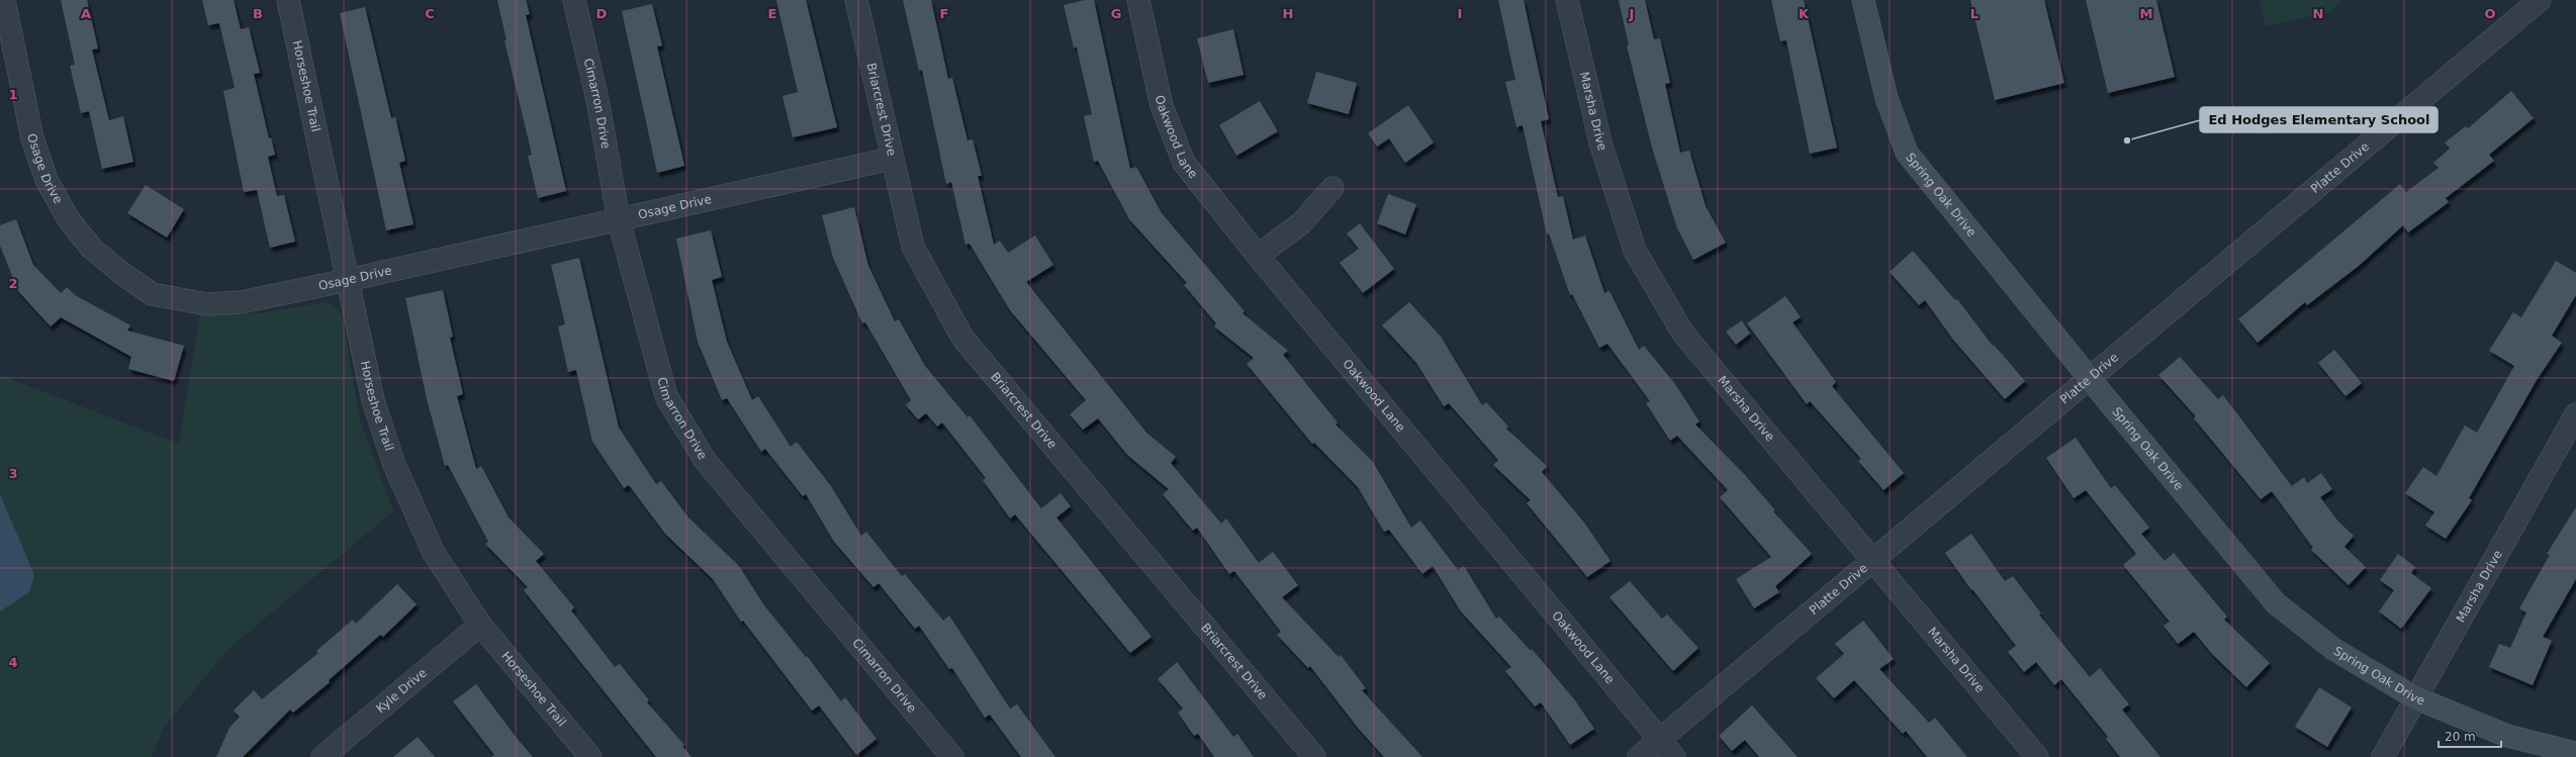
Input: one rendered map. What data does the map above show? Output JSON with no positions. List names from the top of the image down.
{
  "streets": {
    "street": [
      "Horseshoe Trail",
      "Cimarron Drive",
      "Briarcrest Drive",
      "Marsha Drive",
      "Oakwood Lane",
      "Osage Drive",
      "Platte Drive",
      "Spring Oak Drive",
      "Kyle Drive"
    ]
  },
  "crossings": [
    ["Horseshoe Trail", "Osage Drive"],
    ["Horseshoe Trail", "Kyle Drive"],
    ["Cimarron Drive", "Osage Drive"],
    ["Briarcrest Drive", "Osage Drive"],
    ["Marsha Drive", "Platte Drive"],
    ["Marsha Drive", "Spring Oak Drive"],
    ["Oakwood Lane", "Platte Drive"],
    ["Platte Drive", "Spring Oak Drive"]
  ],
  "places": ["Ed Hodges Elementary School"],
  "scale_bar": "20 m",
  "grid": {
    "columns": [
      "A",
      "B",
      "C",
      "D",
      "E",
      "F",
      "G",
      "H",
      "I",
      "J",
      "K",
      "L",
      "M",
      "N",
      "O"
    ],
    "rows": [
      "1",
      "2",
      "3",
      "4"
    ]
  }
}
